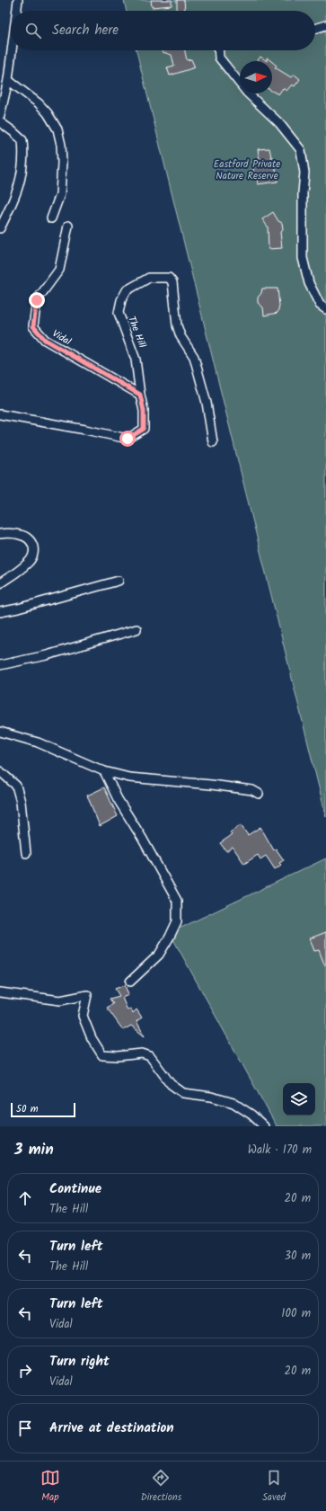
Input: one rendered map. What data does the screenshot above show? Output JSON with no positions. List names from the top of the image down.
{
  "streets": {
    "street": ["The Hill", "Vidal"]
  },
  "crossings": [
    ["The Hill", "Vidal"]
  ],
  "parks": ["Eastford Private Nature Reserve"],
  "scale_bar": "50 m",
  "north": "right",
  "page": {
    "search": "Search here",
    "scale": "50 m",
    "heading": ["3 min", "Walk · 170 m"],
    "list": [
      ["Continue", "The Hill", "20 m"],
      ["Turn left", "The Hill", "30 m"],
      ["Turn left", "Vidal", "100 m"],
      ["Turn right", "Vidal", "20 m"],
      "Arrive at destination"
    ],
    "nav": ["Map", "Directions", "Saved"]
  }
}
